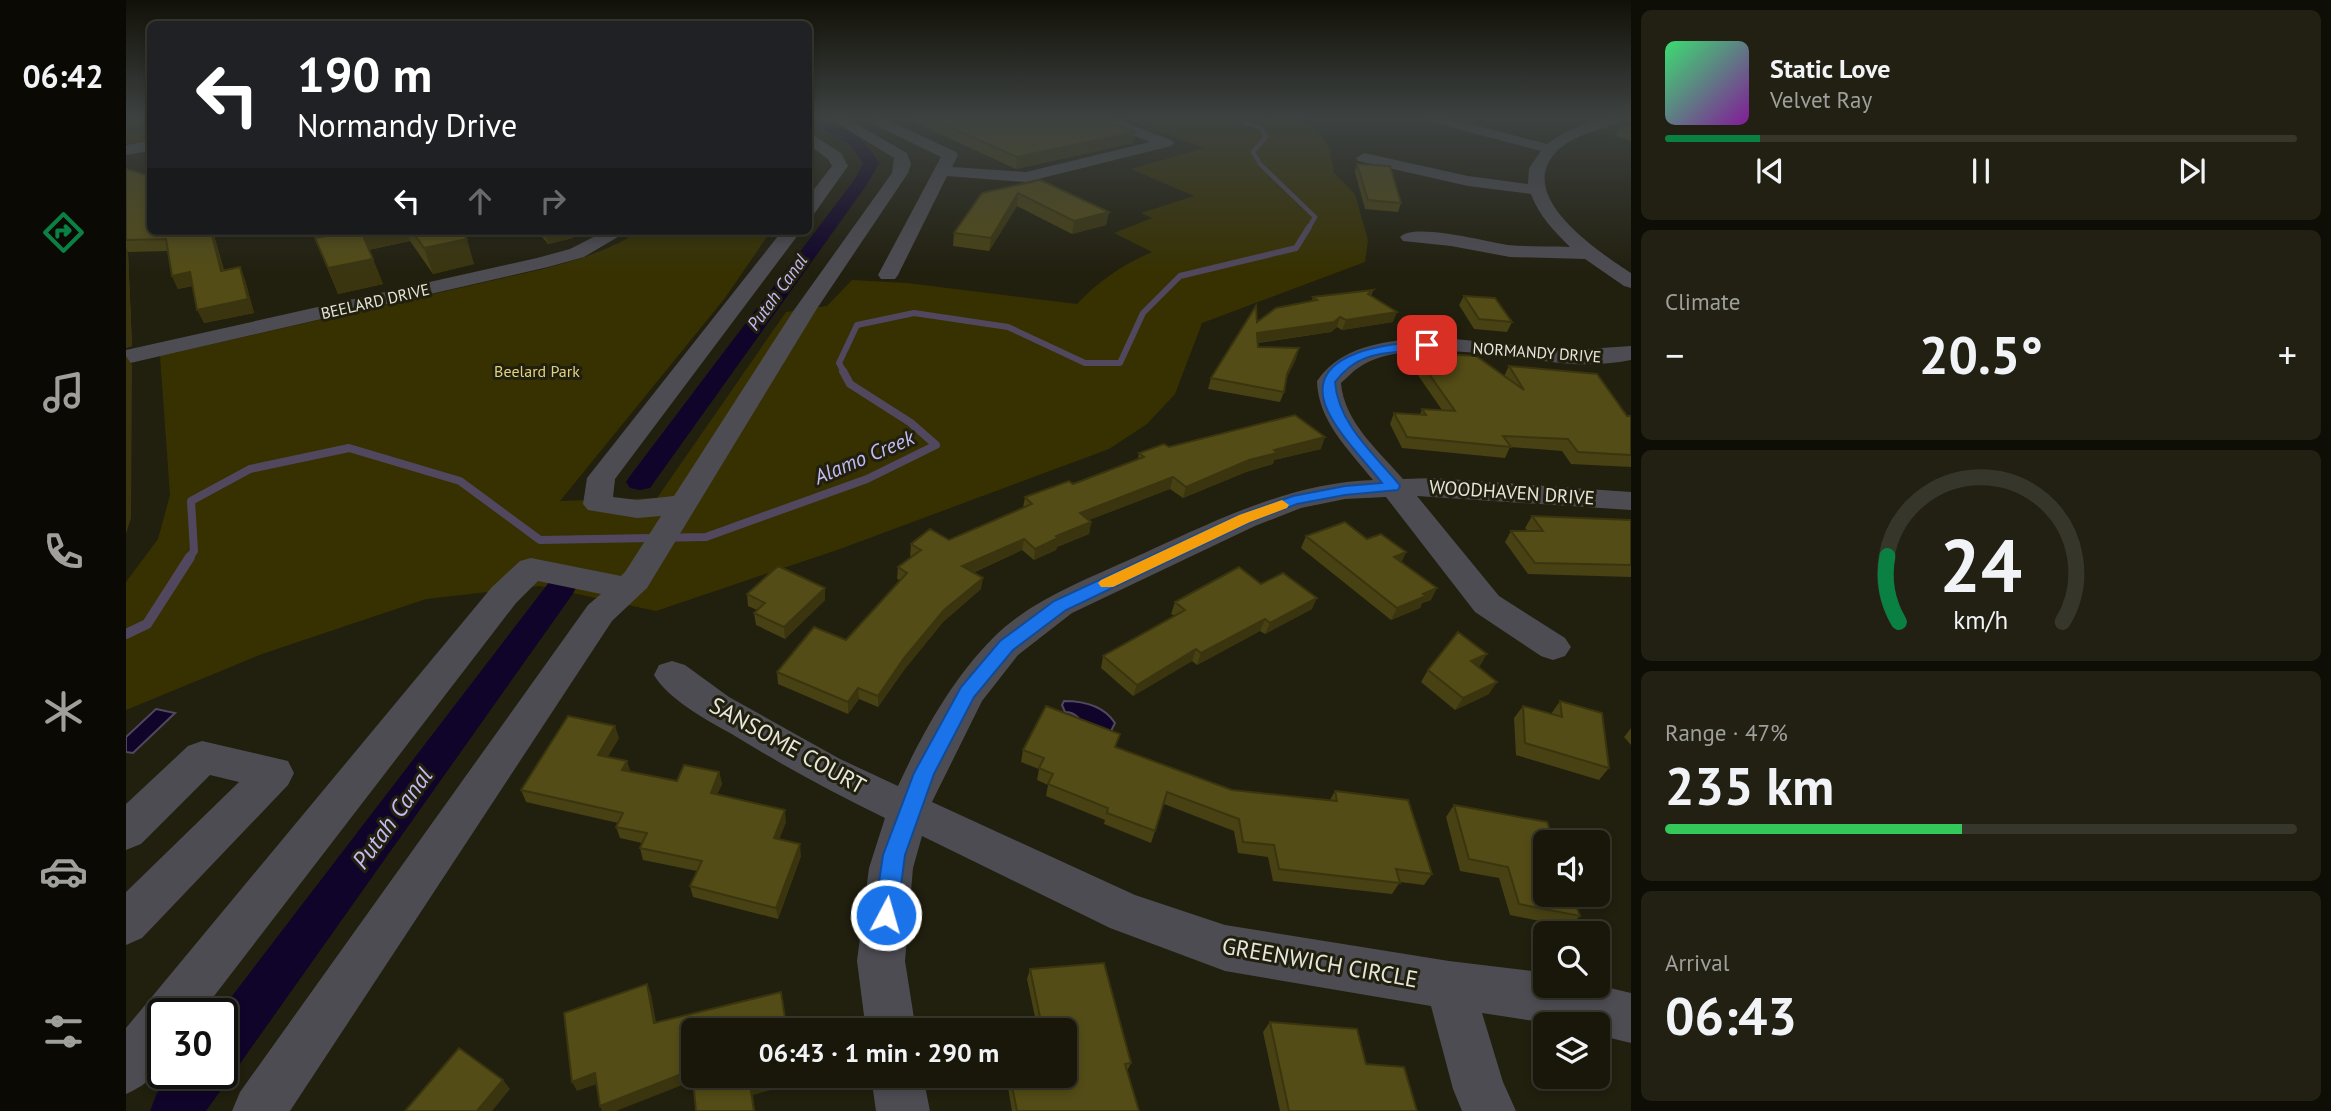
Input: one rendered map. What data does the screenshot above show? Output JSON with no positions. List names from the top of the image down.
{
  "streets": {
    "street": [
      "BEELARD DRIVE",
      "NORMANDY DRIVE",
      "WOODHAVEN DRIVE",
      "SANSOME COURT",
      "GREENWICH CIRCLE"
    ]
  },
  "crossings": [
    ["NORMANDY DRIVE", "WOODHAVEN DRIVE"],
    ["WOODHAVEN DRIVE", "SANSOME COURT"],
    ["WOODHAVEN DRIVE", "GREENWICH CIRCLE"],
    ["SANSOME COURT", "GREENWICH CIRCLE"]
  ],
  "water": ["Putah Canal", "Alamo Creek"],
  "parks": ["Beelard Park"],
  "page": {
    "tabs": "06:42",
    "turn": ["190 m", "Normandy Drive"],
    "song": ["Static Love", "Velvet Ray"],
    "tile": [
      "Climate",
      ["Range · 47%", "235 km"],
      ["Arrival", "06:43"]
    ],
    "heat": ["−", "20.5°", "+"],
    "limit": "30",
    "trip": "06:43 · 1 min · 290 m",
    "gauge": ["24", "km/h"]
  }
}
